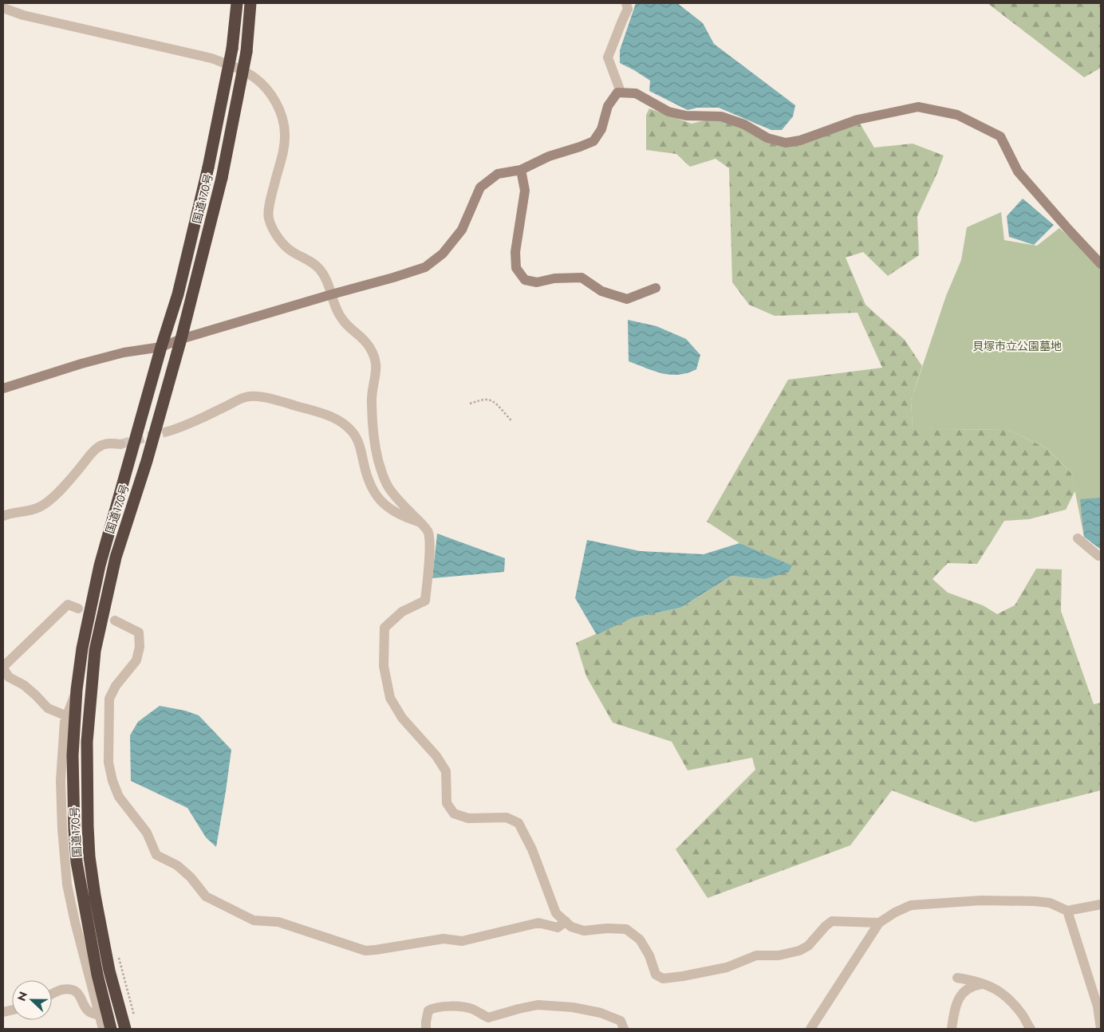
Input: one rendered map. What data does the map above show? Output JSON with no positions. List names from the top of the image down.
{
  "streets": {
    "highway": ["国道170号"]
  },
  "parks": ["貝塚市立公園墓地"],
  "north": "left"
}
